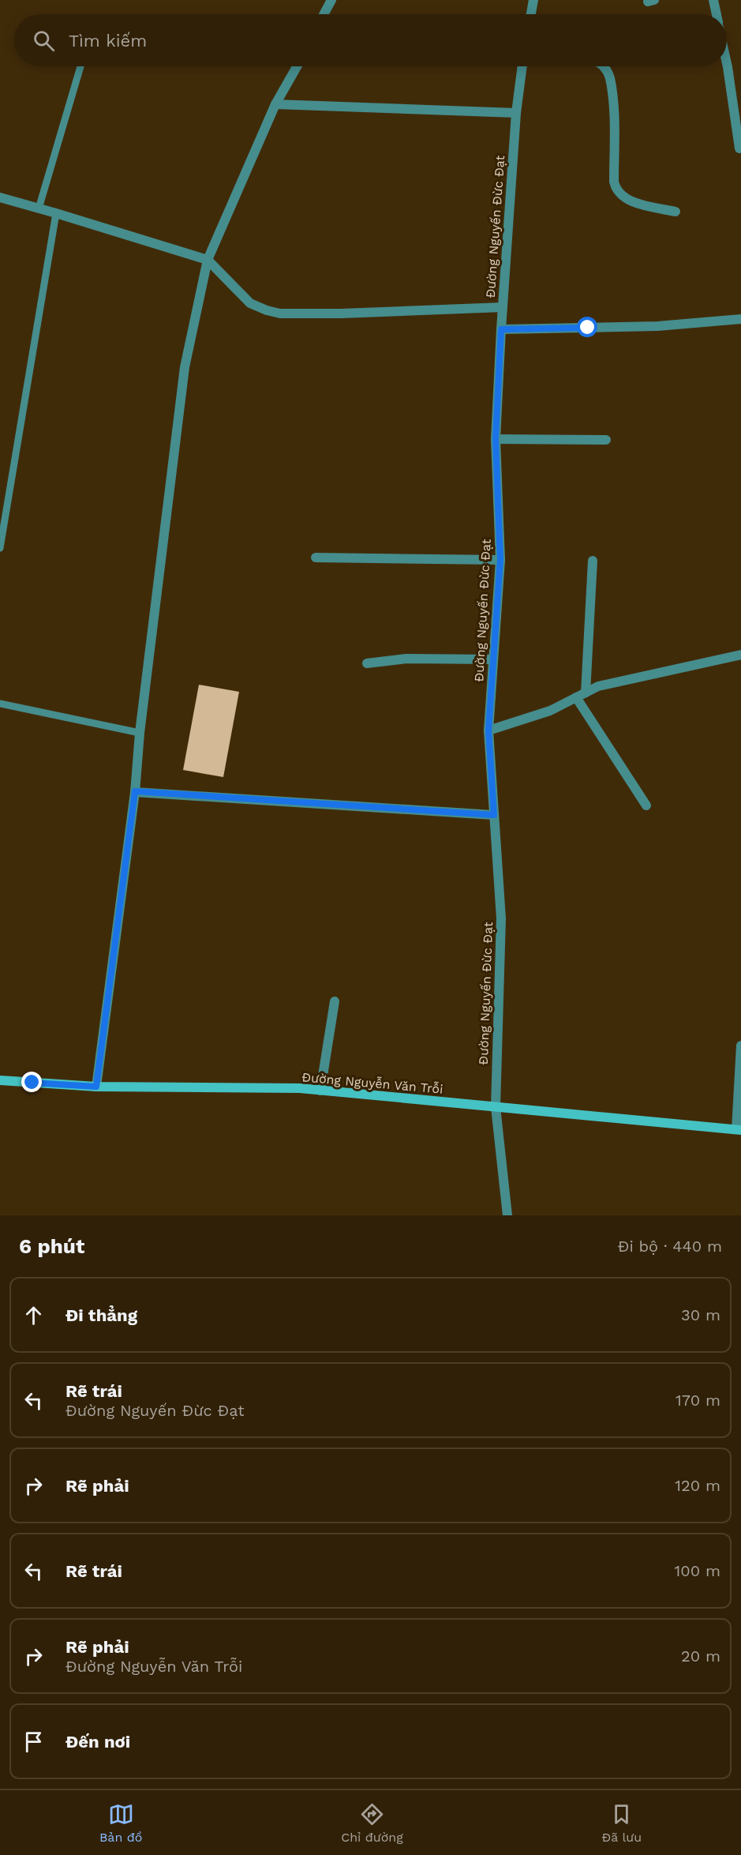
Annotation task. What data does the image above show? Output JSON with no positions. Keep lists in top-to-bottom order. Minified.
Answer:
{"streets":{"street":["Đường Nguyến Đừc Đạt","Đường Nguyễn Văn Trỗi"]},"crossings":[["Đường Nguyến Đừc Đạt","Đường Nguyễn Văn Trỗi"]],"page":{"search":"Tìm kiếm","heading":["6 phút","Đi bộ · 440 m"],"list":[["Đi thẳng","30 m"],["Rẽ trái","Đường Nguyến Đừc Đạt","170 m"],["Rẽ phải","120 m"],["Rẽ trái","100 m"],["Rẽ phải","Đường Nguyễn Văn Trỗi","20 m"],"Đến nơi"],"nav":["Bản đồ","Chỉ đường","Đã lưu"]}}
